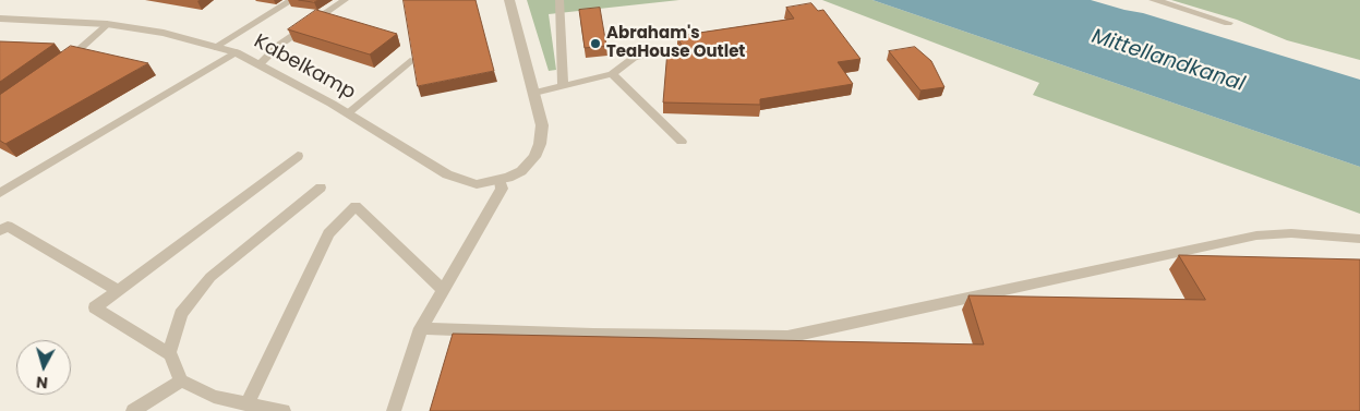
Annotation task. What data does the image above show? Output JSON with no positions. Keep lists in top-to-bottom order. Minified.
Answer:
{"streets":{"street":["Kabelkamp"]},"water":["Mittellandkanal"],"places":["Abraham's TeaHouse Outlet"],"north":"bottom"}
